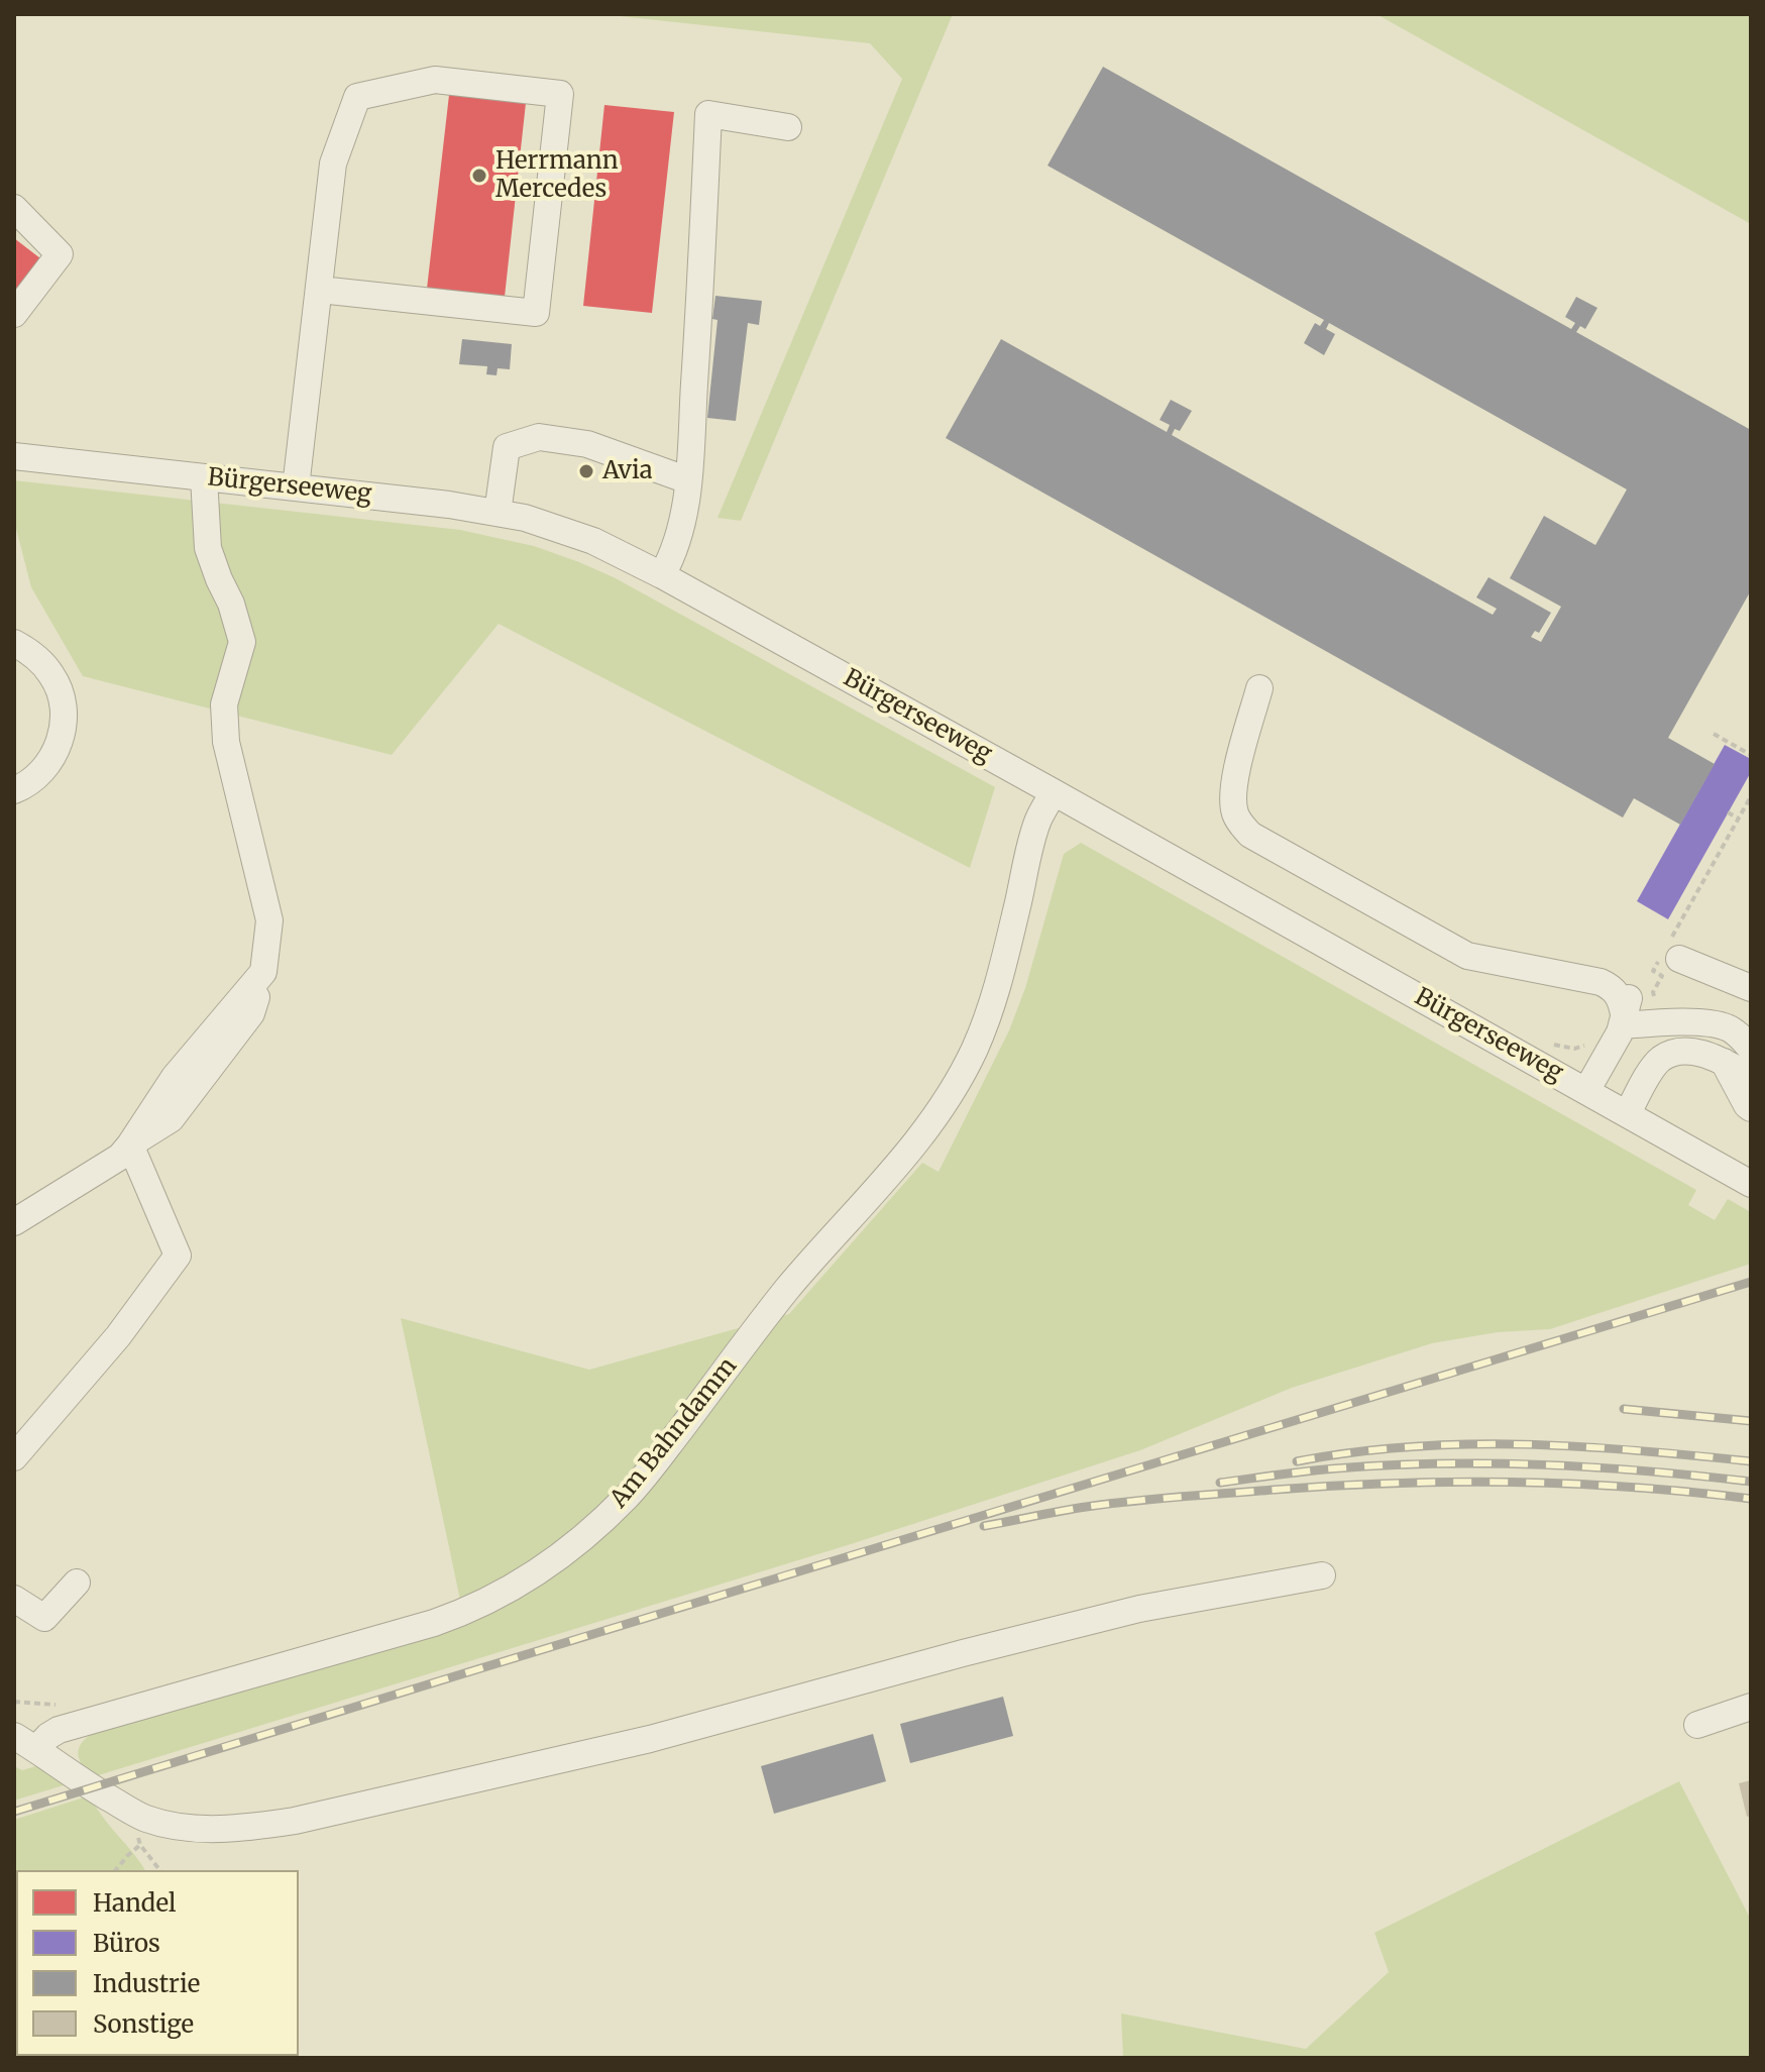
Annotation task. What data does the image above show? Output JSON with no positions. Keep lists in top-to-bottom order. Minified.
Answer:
{"streets":{"street":["Bürgerseeweg","Am Bahndamm"]},"crossings":[["Bürgerseeweg","Am Bahndamm"]],"places":["Herrmann Mercedes","Avia"],"legend":["Handel","Büros","Industrie","Sonstige"]}
